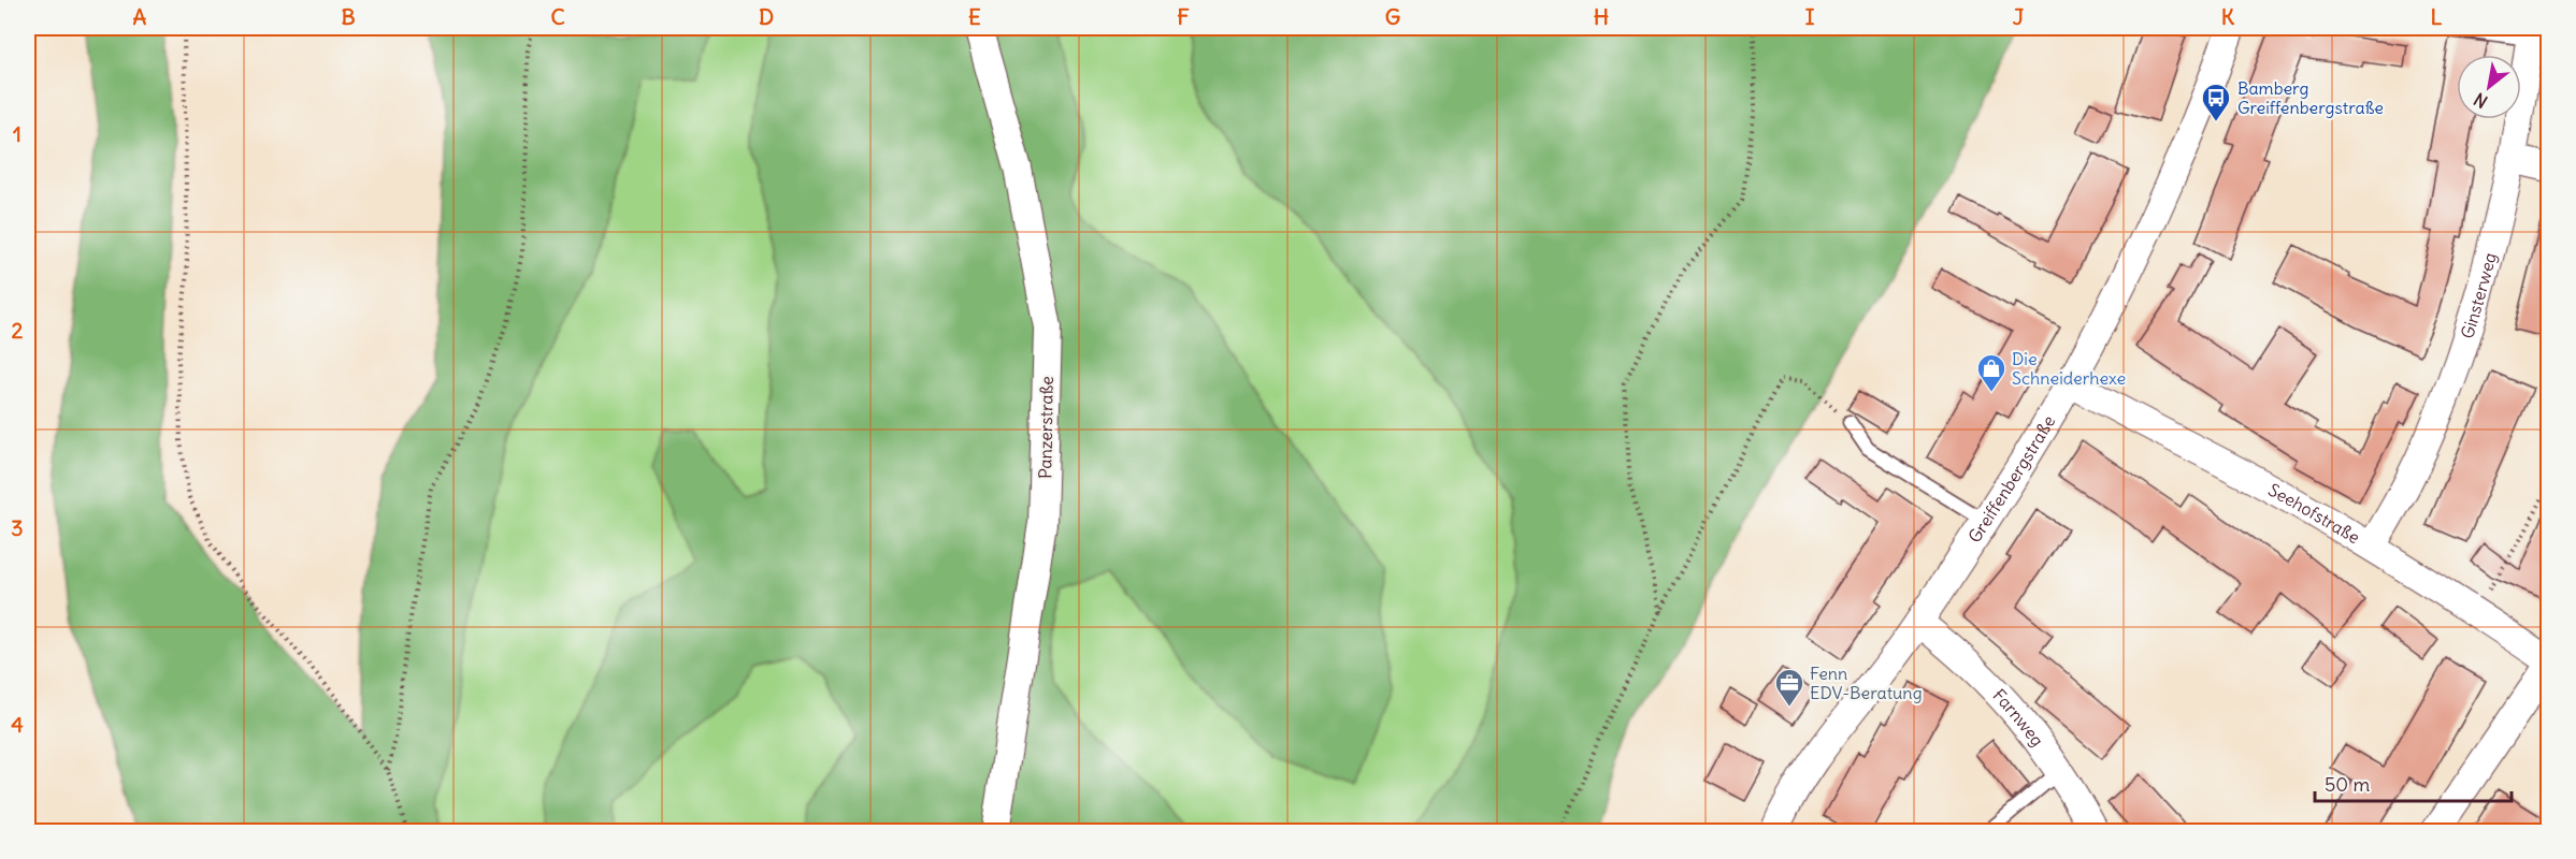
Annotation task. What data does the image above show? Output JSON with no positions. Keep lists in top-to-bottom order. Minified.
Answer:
{"streets":{"street":["Ginsterweg","Panzerstraße","Greiffenbergstraße","Seehofstraße","Farnweg"]},"crossings":[["Ginsterweg","Seehofstraße"],["Greiffenbergstraße","Seehofstraße"],["Greiffenbergstraße","Farnweg"]],"places":{"bus stop":["Bamberg Greiffenbergstraße"],"shop":["Die Schneiderhexe"],"office":["Fenn EDV-Beratung"]},"scale_bar":"50 m","north":"bottom left","grid":{"columns":["A","B","C","D","E","F","G","H","I","J","K","L"],"rows":["1","2","3","4"]}}
